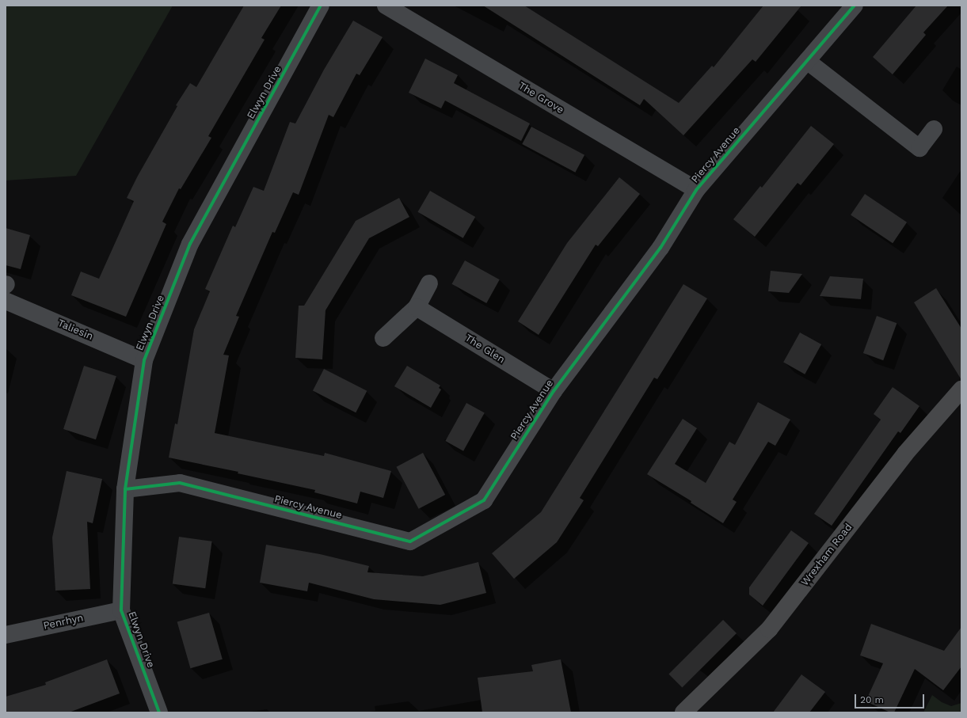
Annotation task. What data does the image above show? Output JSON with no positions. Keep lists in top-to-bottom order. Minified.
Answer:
{"streets":{"main road":["Wrexham Road"],"street":["Elwyn Drive","The Grove","Piercy Avenue","Taliesin","The Glen","Penrhyn"]},"crossings":[["Elwyn Drive","Piercy Avenue"],["Elwyn Drive","Taliesin"],["Elwyn Drive","Penrhyn"],["The Grove","Piercy Avenue"],["Piercy Avenue","The Glen"]],"scale_bar":"20 m"}
